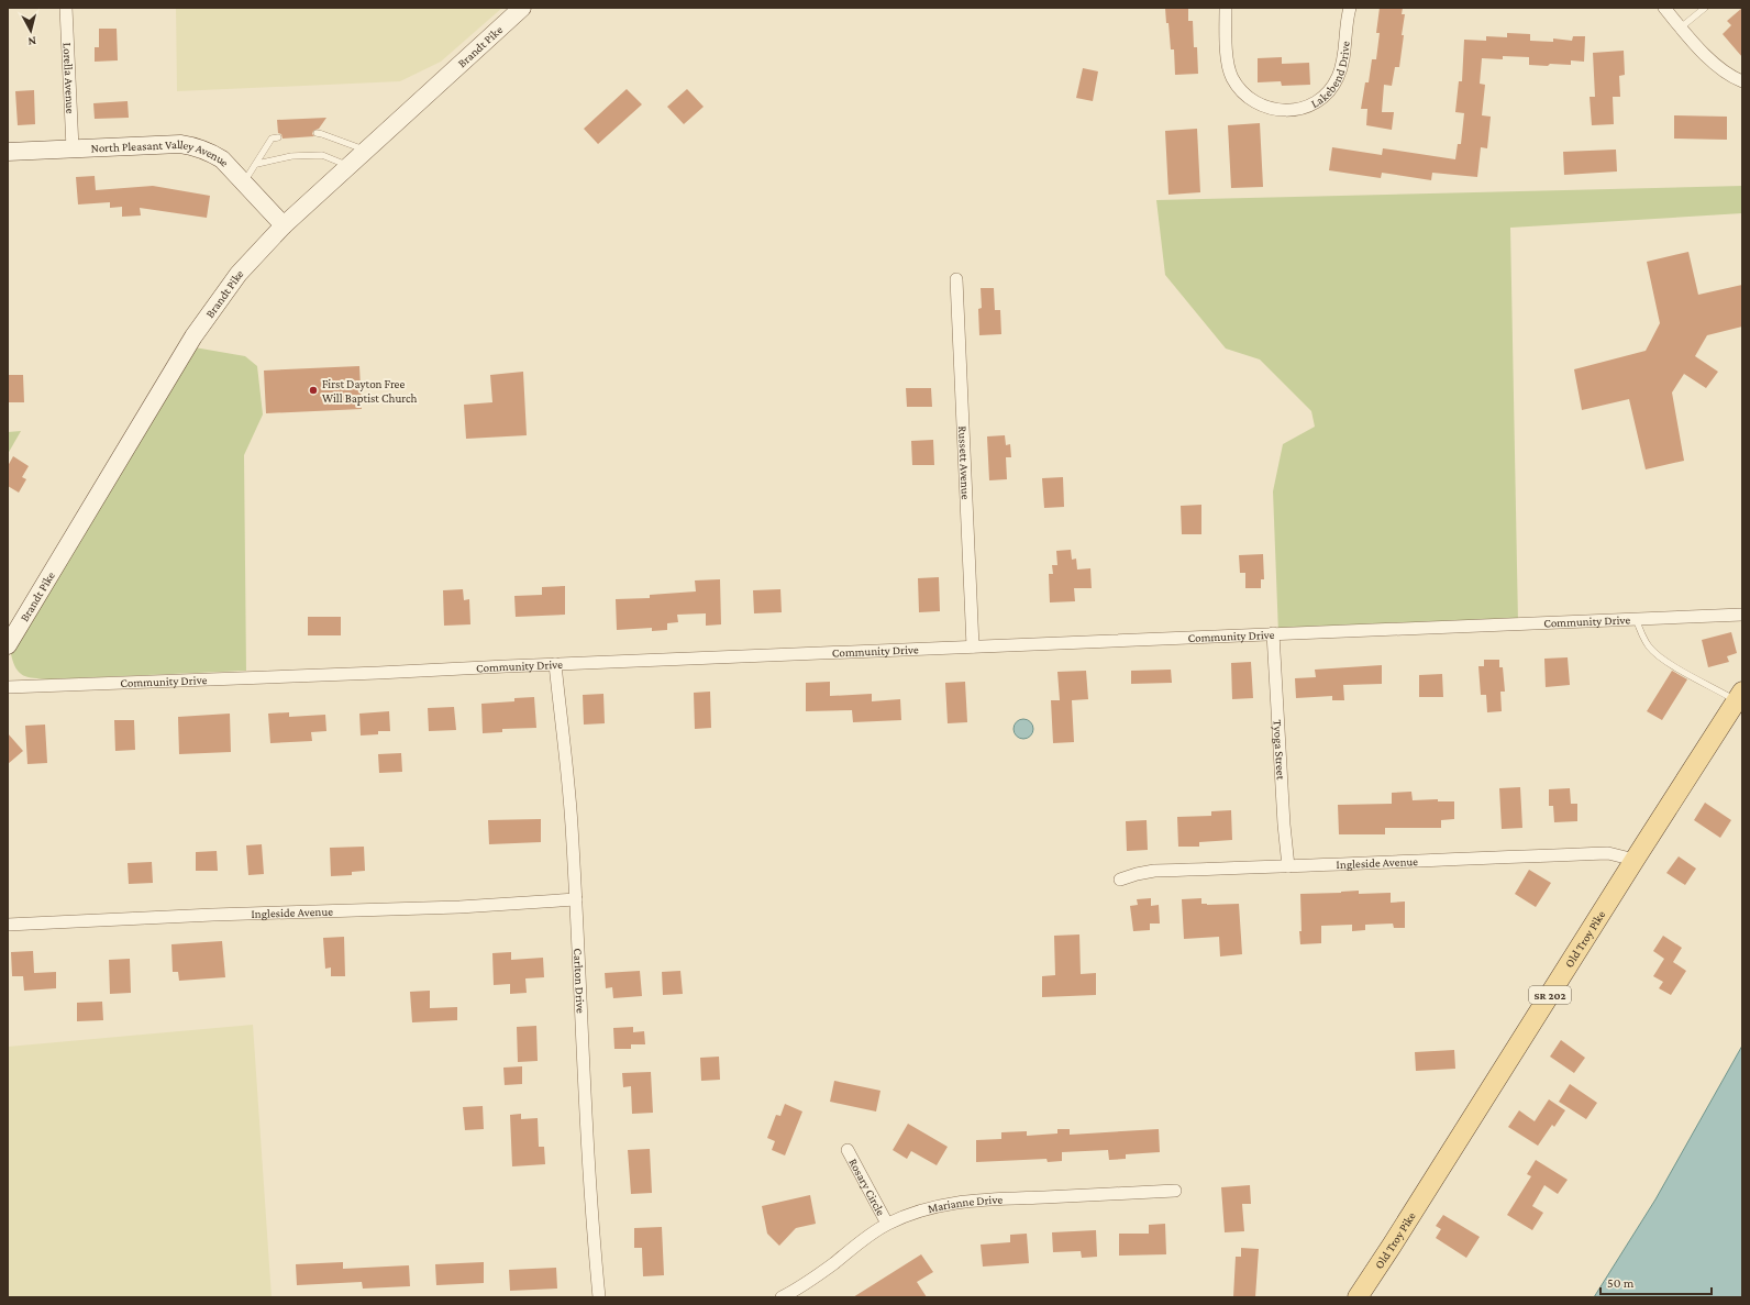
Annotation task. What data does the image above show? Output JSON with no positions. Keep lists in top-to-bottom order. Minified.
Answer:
{"streets":{"main road":["Brandt Pike","North Pleasant Valley Avenue","Old Troy Pike","SR 202"],"street":["Lakebend Drive","Lorella Avenue","Russett Avenue","Community Drive","Tyoga Street","Ingleside Avenue","Carlton Drive","Rosary Circle","Marianne Drive"]},"crossings":[["Brandt Pike","North Pleasant Valley Avenue"],["Lorella Avenue","North Pleasant Valley Avenue"],["Russett Avenue","Community Drive"],["Community Drive","Tyoga Street"],["Community Drive","Carlton Drive"],["Tyoga Street","Ingleside Avenue"],["Ingleside Avenue","Old Troy Pike"],["Ingleside Avenue","Carlton Drive"],["Rosary Circle","Marianne Drive"]],"places":["First Dayton Free Will Baptist Church"],"scale_bar":"50 m","north":"bottom"}
